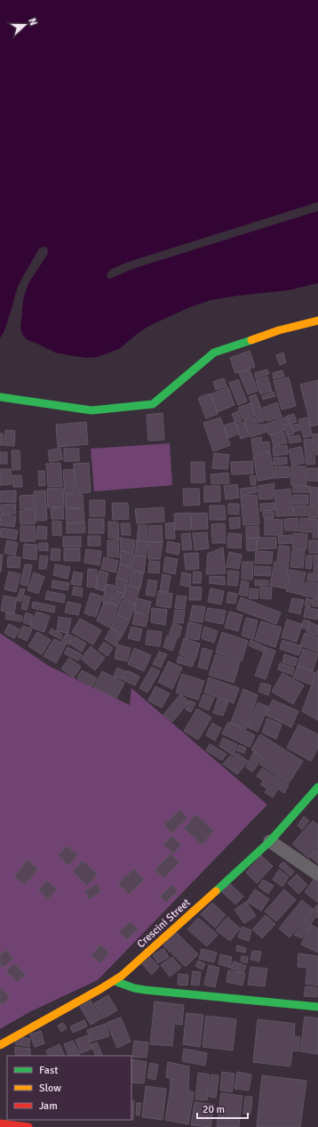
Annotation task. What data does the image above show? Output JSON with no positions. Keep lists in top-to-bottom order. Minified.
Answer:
{"streets":{"street":["Crescini Street"]},"legend":["Fast","Slow","Jam"],"scale_bar":"20 m","north":"right"}
